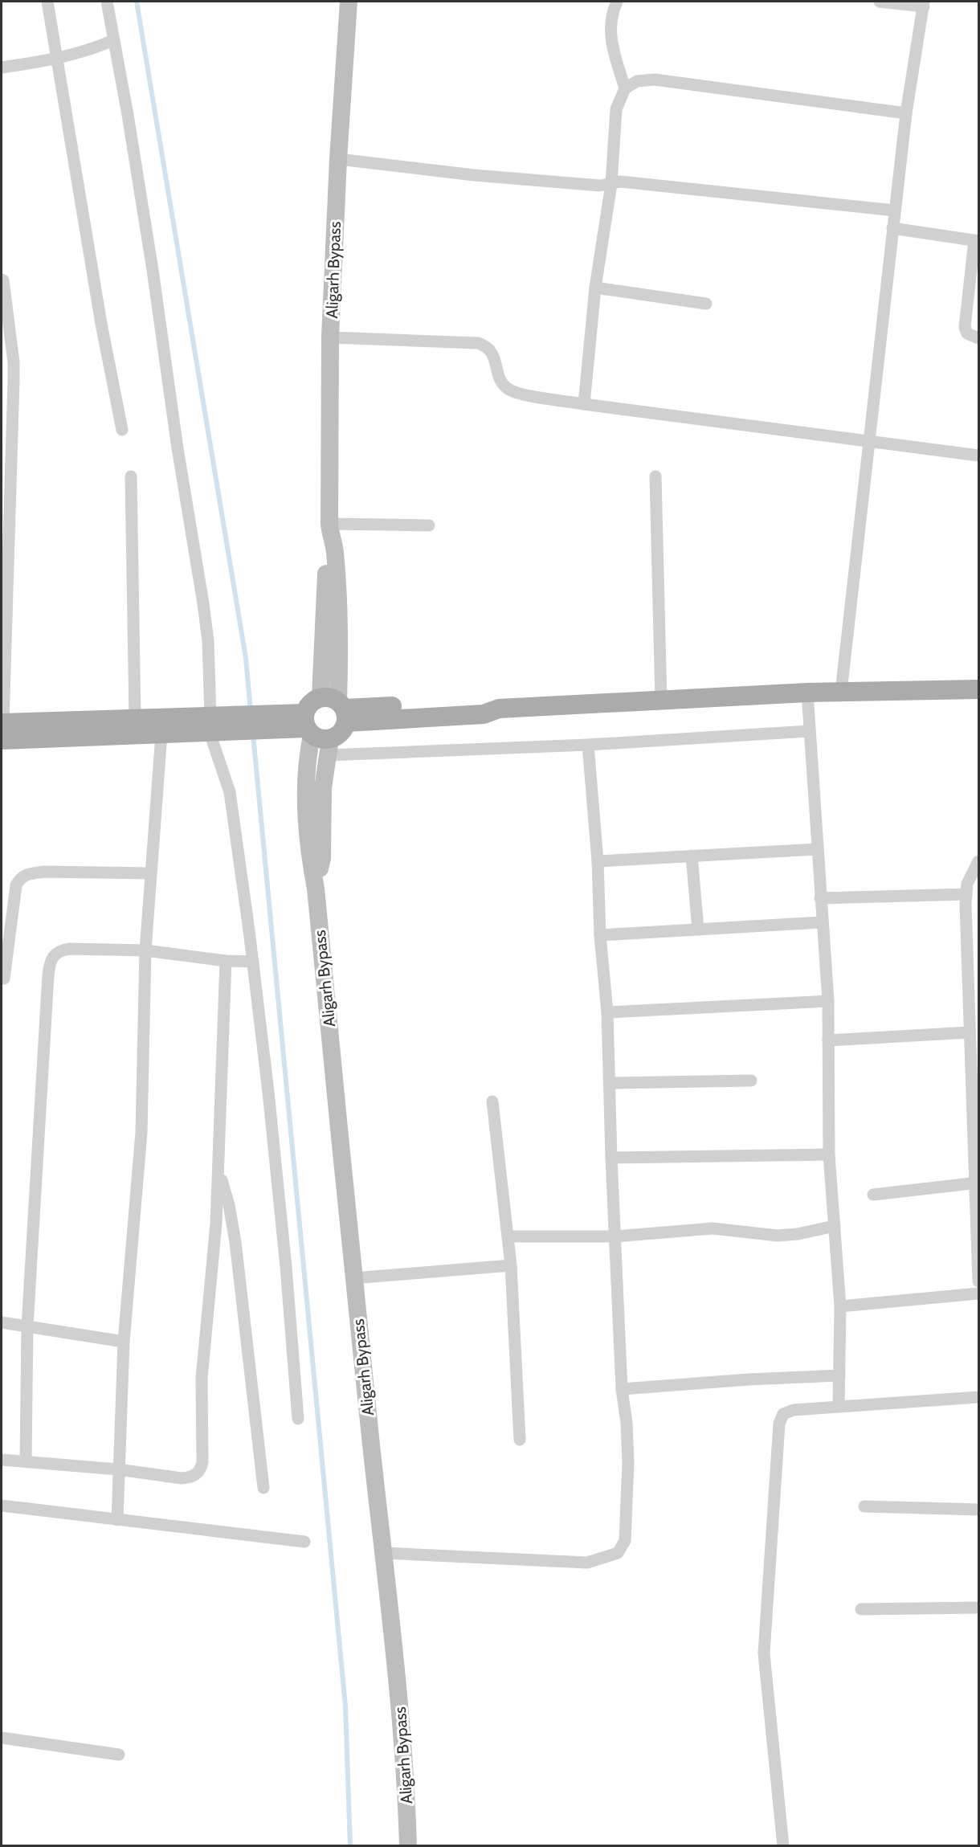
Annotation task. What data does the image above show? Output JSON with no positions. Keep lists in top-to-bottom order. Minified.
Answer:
{"streets":{"main road":["Aligarh Bypass"]}}
